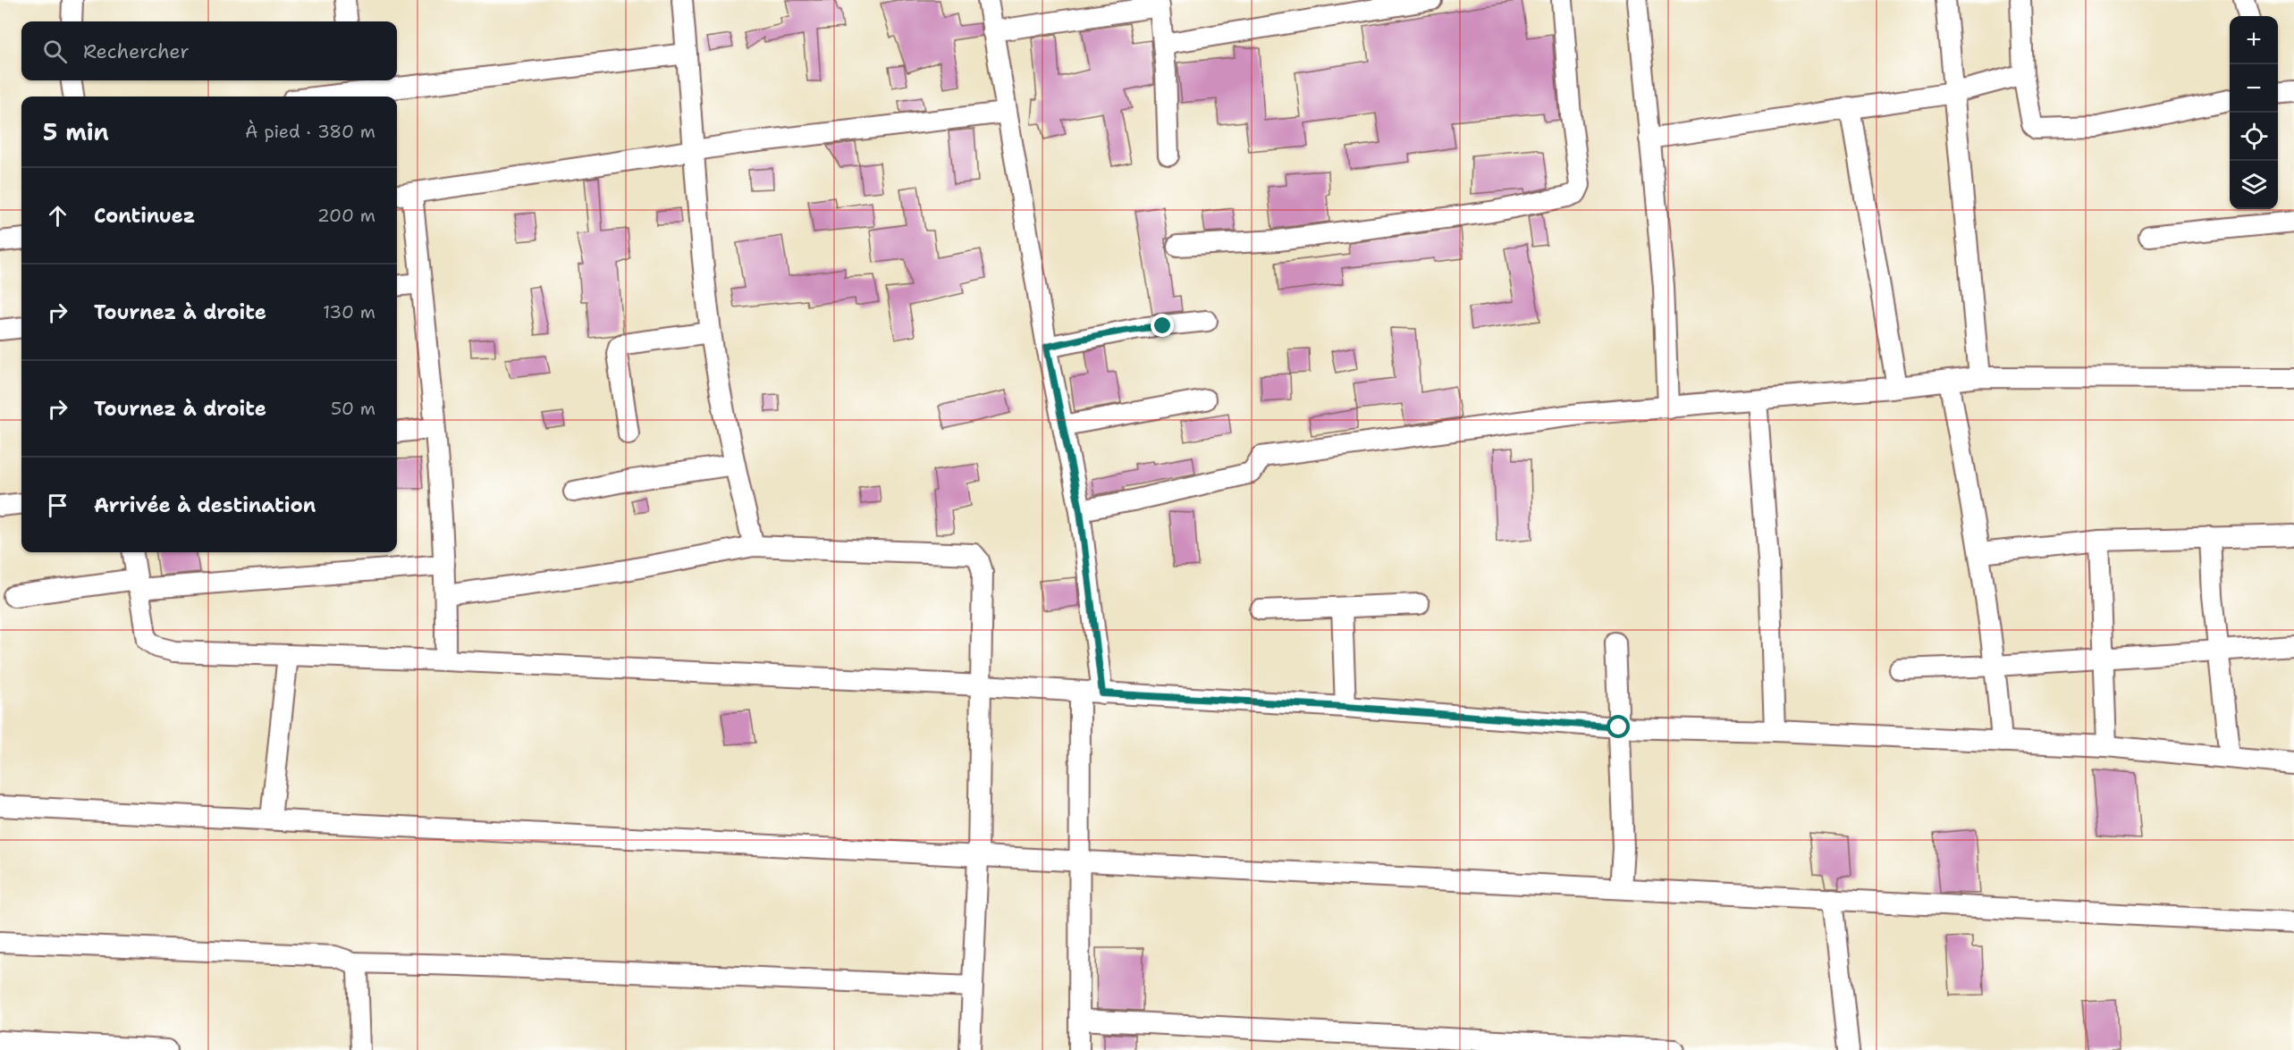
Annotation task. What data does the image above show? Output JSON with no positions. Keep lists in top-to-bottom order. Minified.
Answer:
{"page":{"map_buttons":["+","−"],"search":"Rechercher","heading":["5 min","À pied · 380 m"],"list":[["Continuez","200 m"],["Tournez à droite","130 m"],["Tournez à droite","50 m"],"Arrivée à destination"]}}
